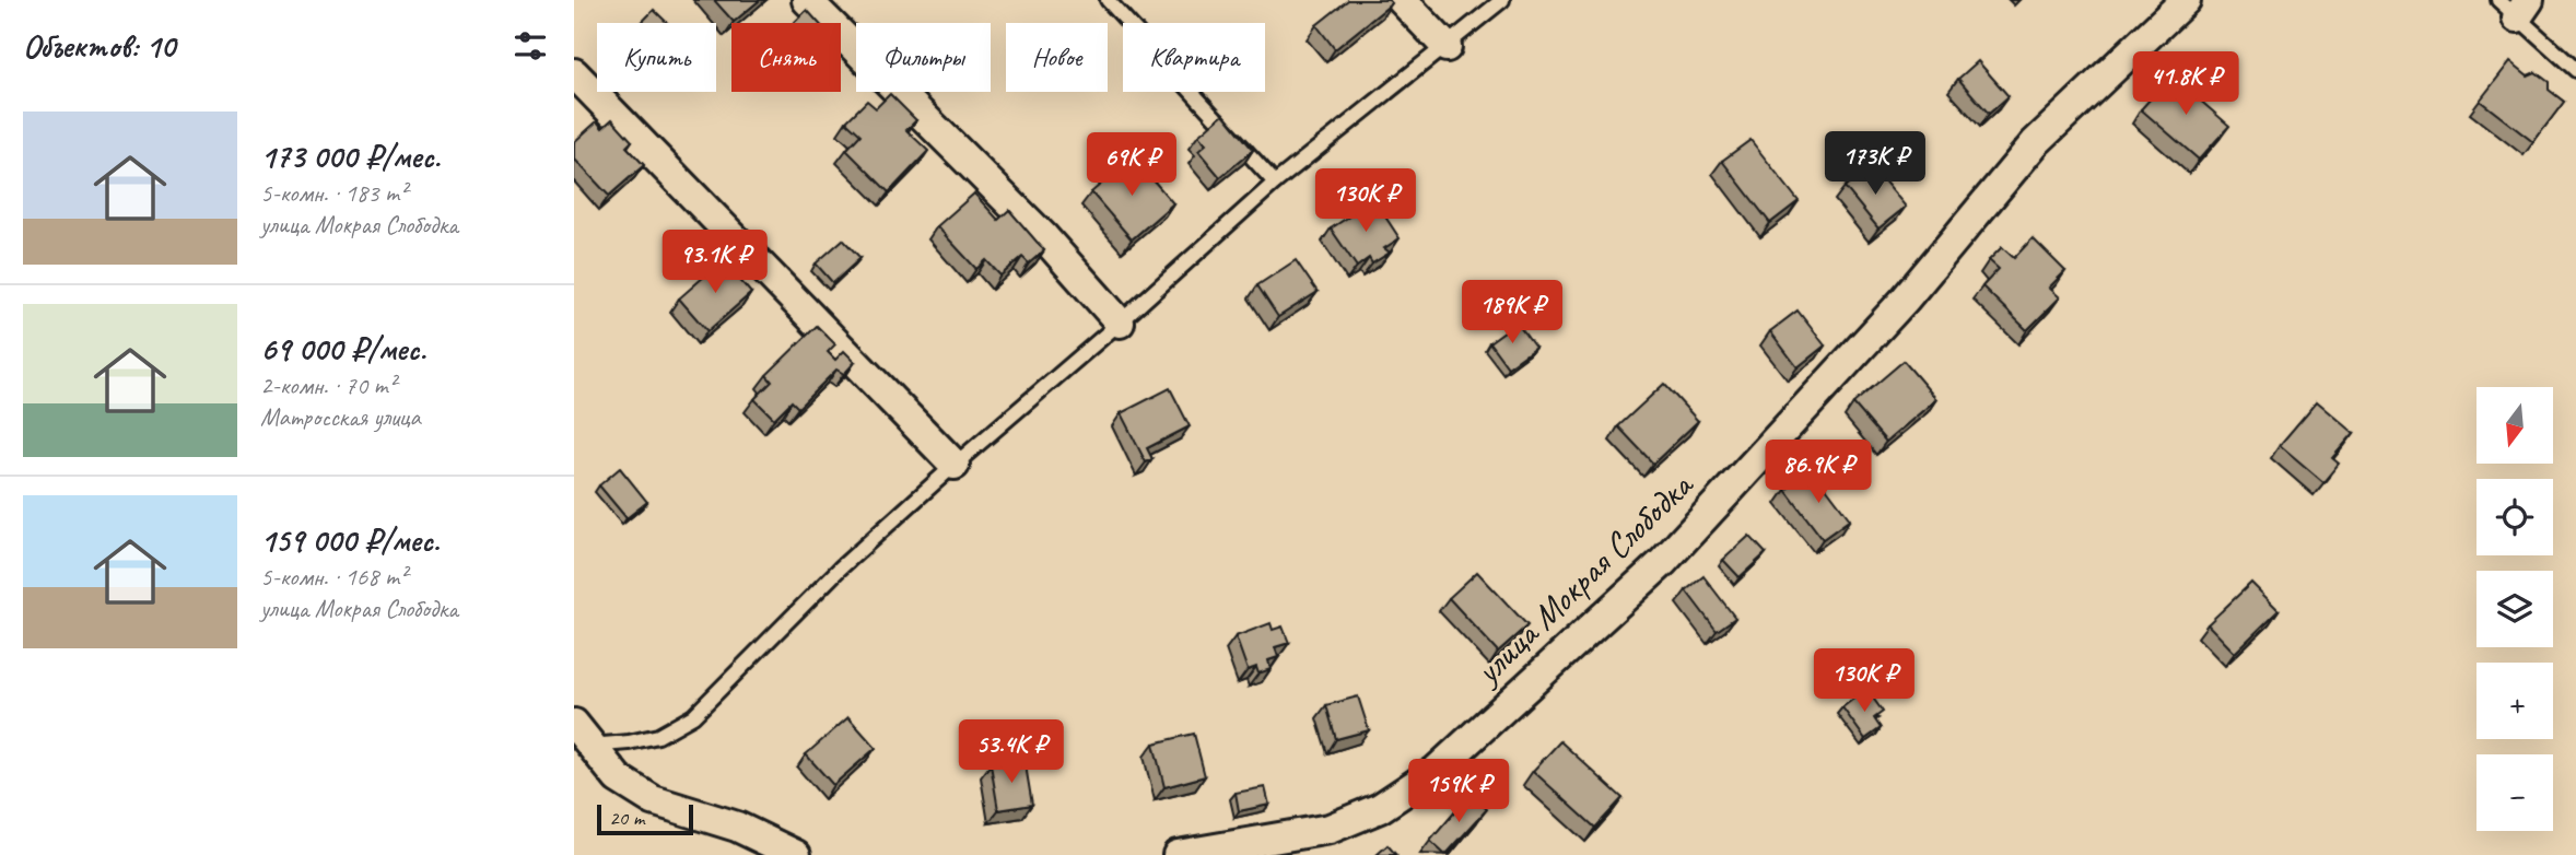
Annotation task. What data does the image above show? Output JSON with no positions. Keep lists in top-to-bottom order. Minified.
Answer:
{"streets":{"street":["улица Мокрая Слободка"]},"scale_bar":"20 m","north":"bottom","page":{"heading":"Объектов: 10","chip":["Купить","Снять","Фильтры","Новое","Квартира"],"price":["41.8K ₽","173K ₽","69K ₽","130K ₽","93.1K ₽","189K ₽","86.9K ₽","130K ₽","53.4K ₽","159K ₽"],"list":[{"name":"173 000 ₽/мес.","note":"5-комн. · 183 m² · улица Мокрая Слободка"},{"name":"69 000 ₽/мес.","note":"2-комн. · 70 m² · Матросская улица"},{"name":"159 000 ₽/мес.","note":"5-комн. · 168 m² · улица Мокрая Слободка"}],"map_buttons":["+","−"],"scale":"20 m"}}
